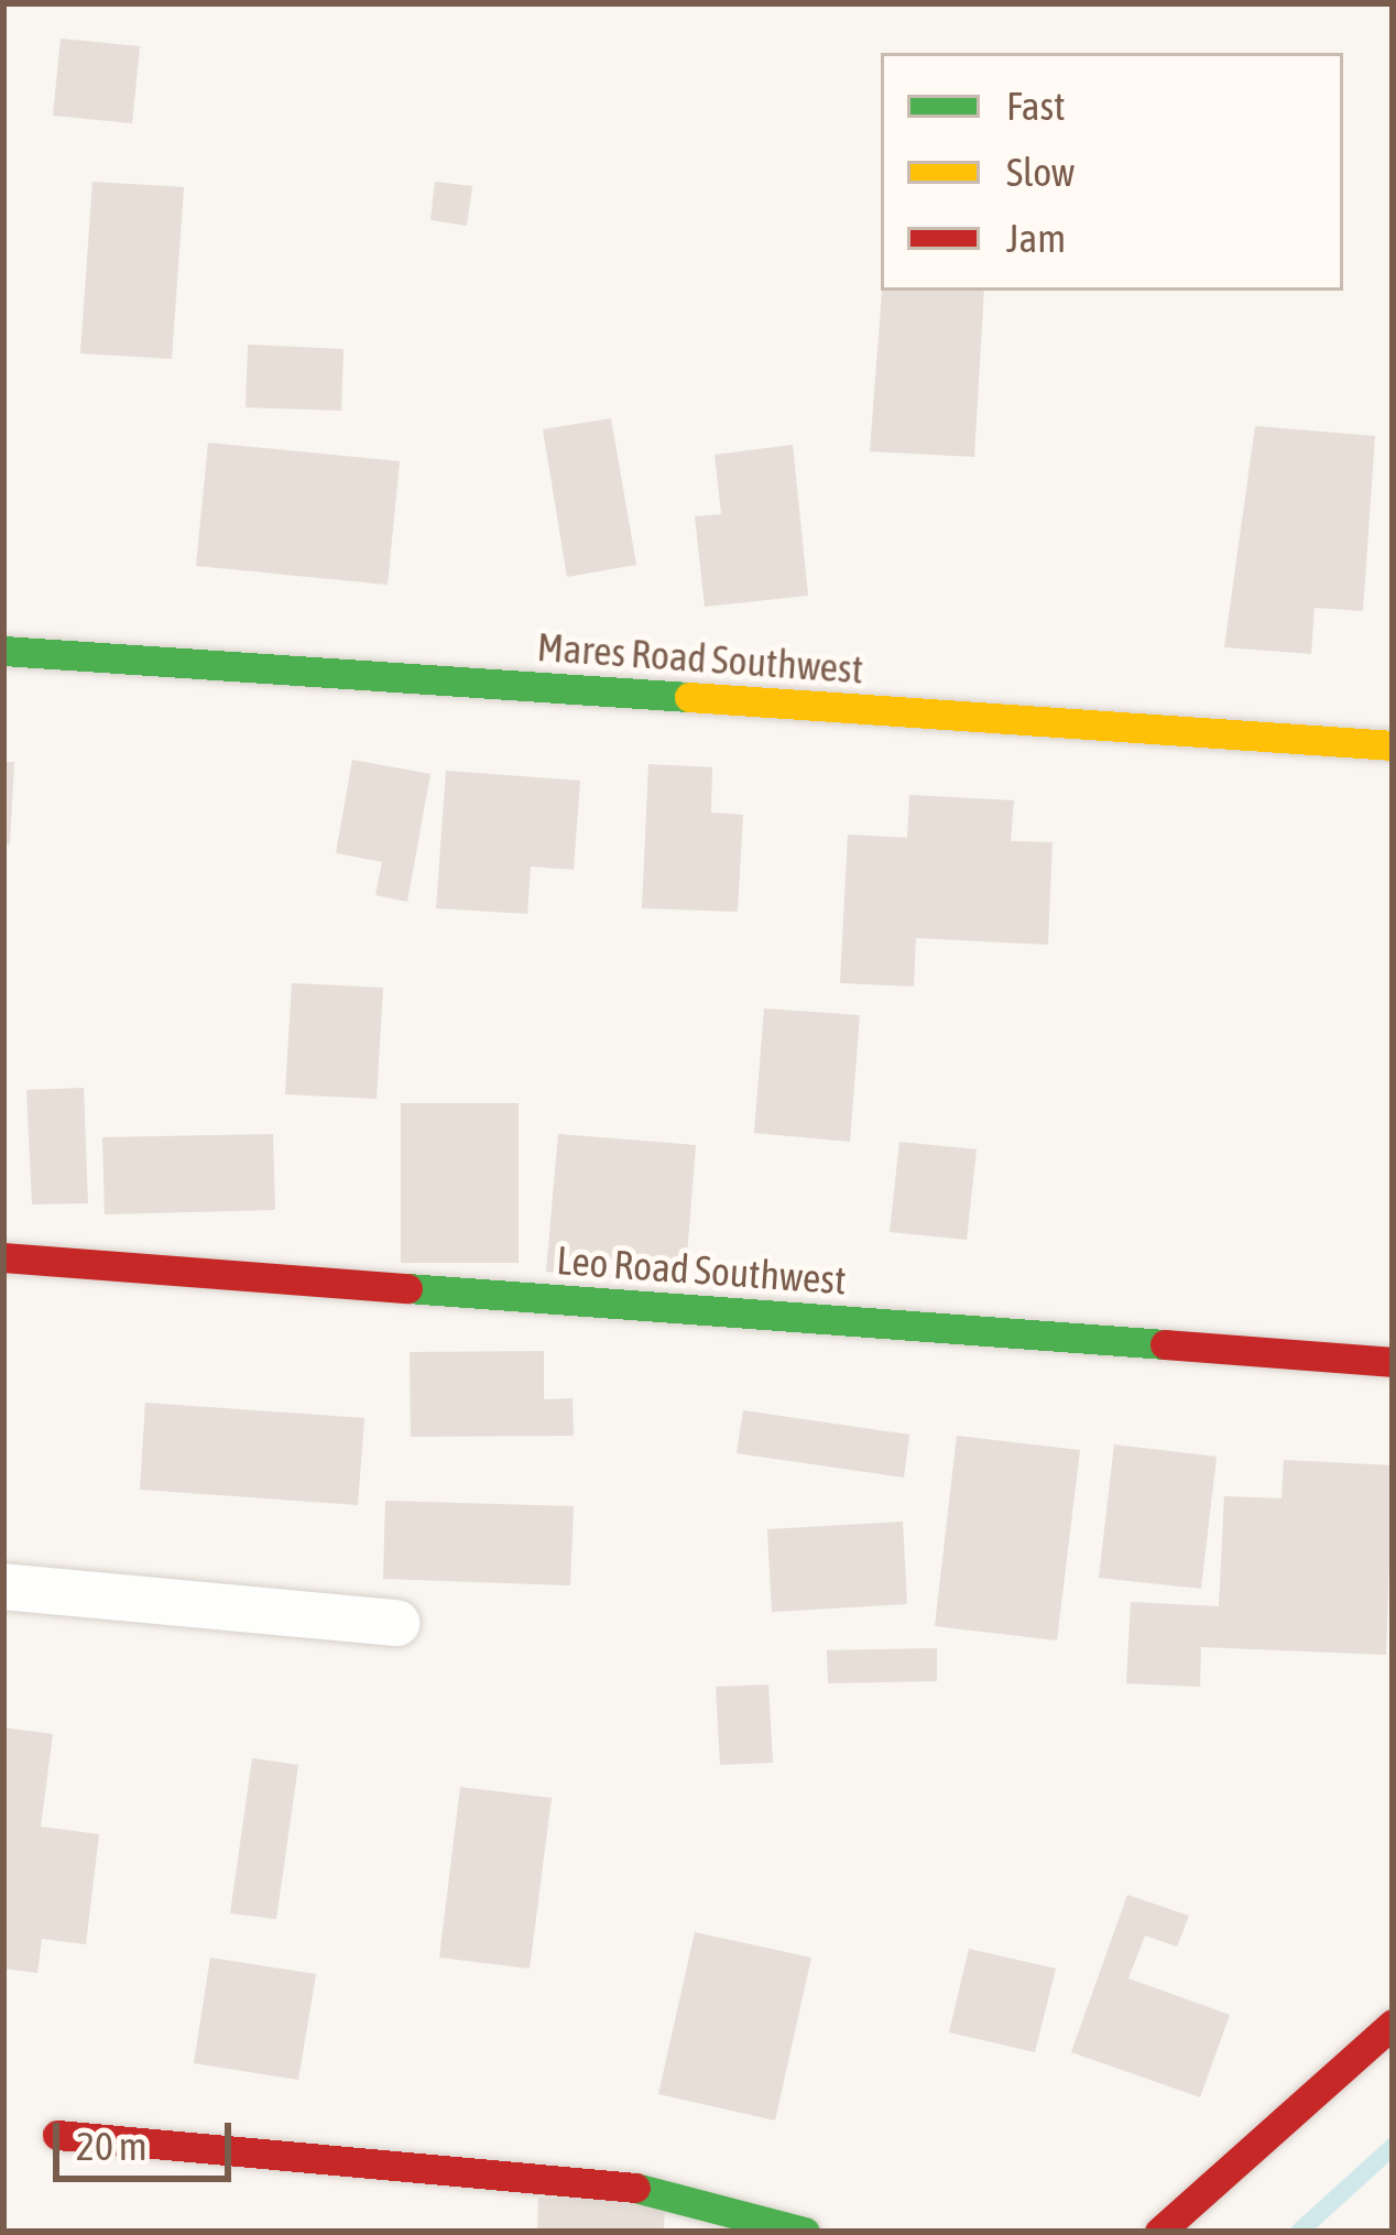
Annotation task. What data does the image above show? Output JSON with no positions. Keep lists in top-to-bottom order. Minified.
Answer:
{"streets":{"street":["Mares Road Southwest","Leo Road Southwest"]},"legend":["Fast","Slow","Jam"],"scale_bar":"20 m"}
